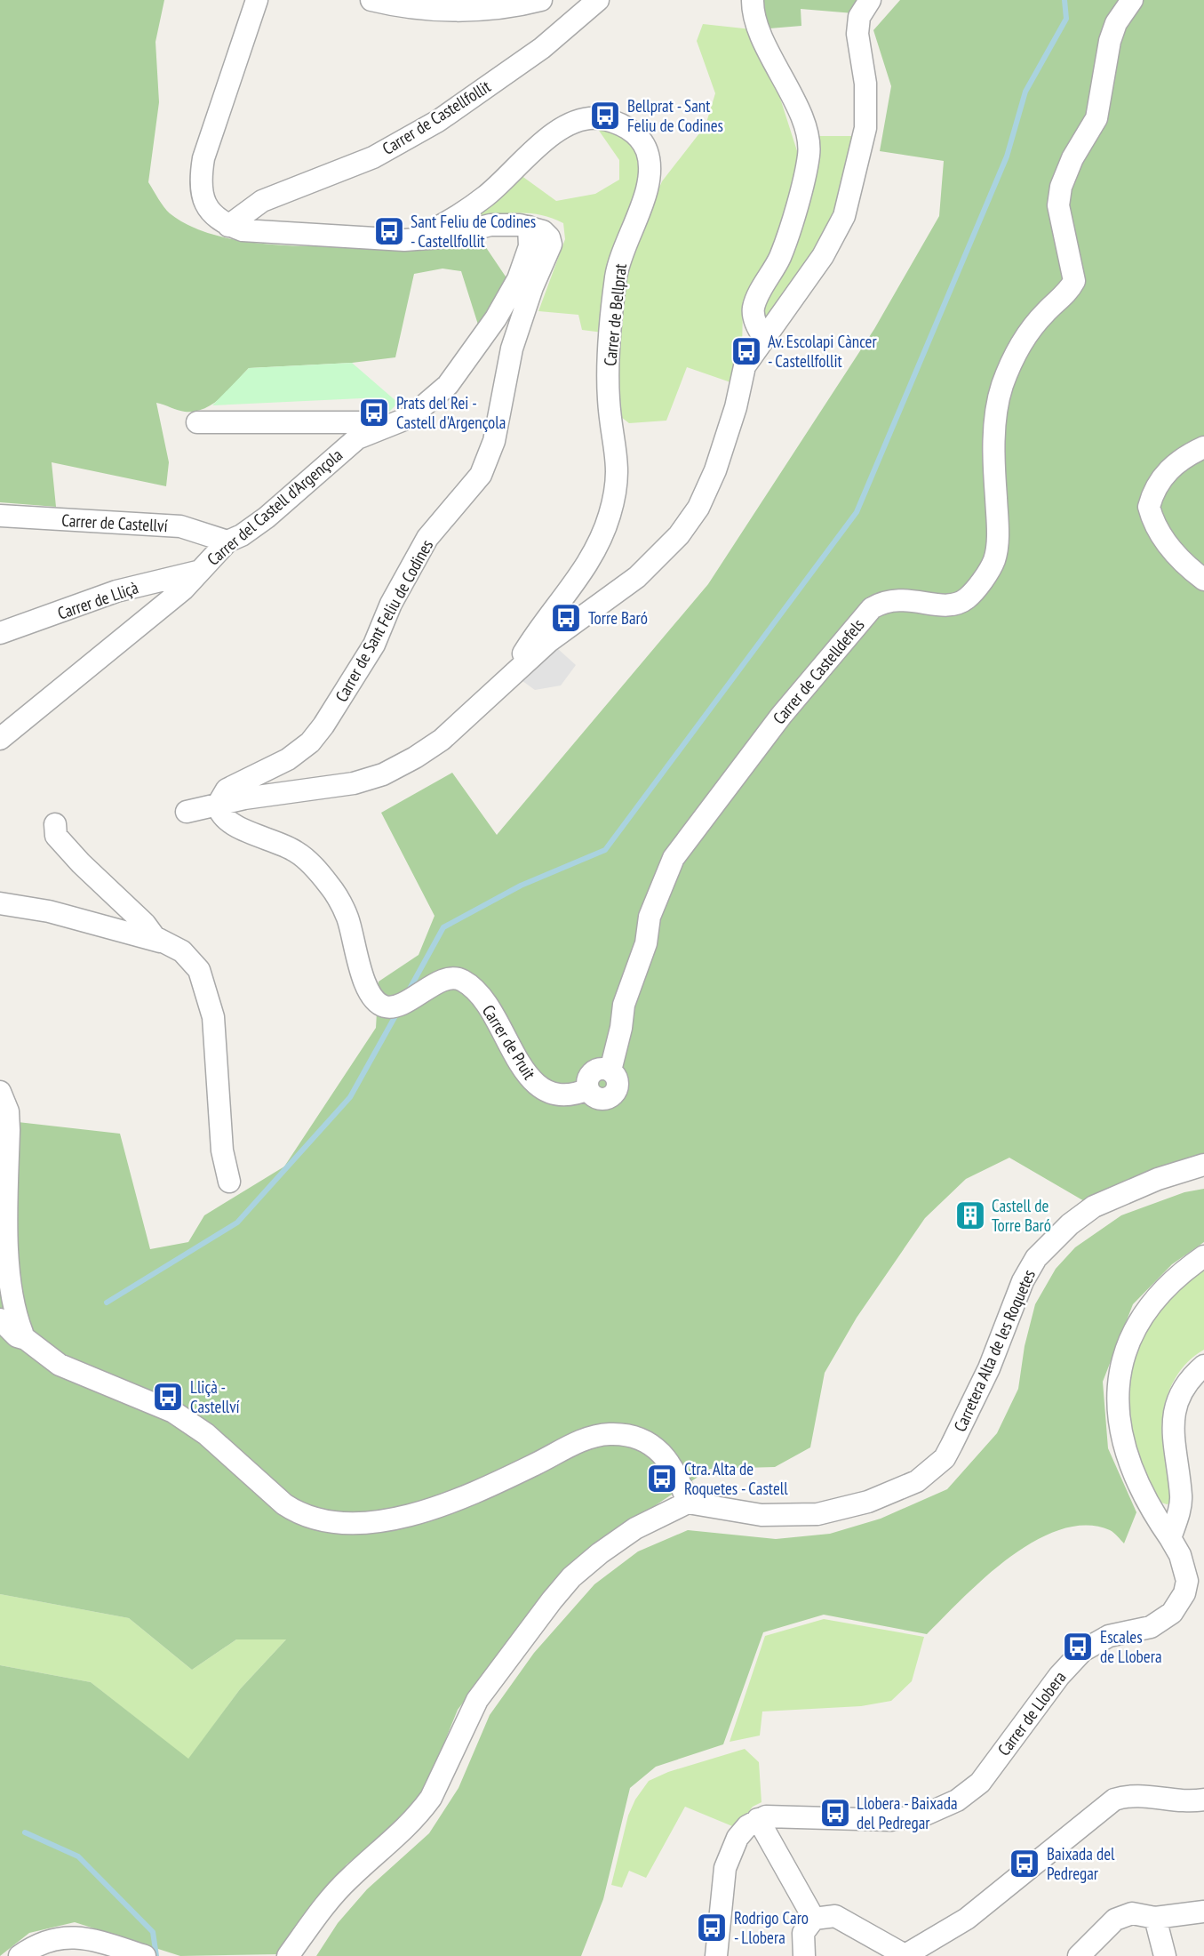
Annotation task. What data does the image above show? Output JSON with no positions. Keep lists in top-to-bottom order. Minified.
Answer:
{"streets":{"street":["Carrer de Castellfollit","Carrer de Bellprat","Carrer del Castell d'Argençola","Carrer de Castellví","Carrer de Lliçà","Carrer de Sant Feliu de Codines","Carrer de Castelldefels","Carrer de Pruit","Carretera Alta de les Roquetes","Carrer de Llobera"]},"crossings":[["Carrer del Castell d'Argençola","Carrer de Castellví"],["Carrer del Castell d'Argençola","Carrer de Lliçà"],["Carrer del Castell d'Argençola","Carrer de Sant Feliu de Codines"],["Carrer de Sant Feliu de Codines","Carrer de Pruit"],["Carrer de Castelldefels","Carrer de Pruit"]],"places":{"bus stop":["Bellprat - Sant Feliu de Codines","Sant Feliu de Codines - Castellfollit","Av. Escolapi Càncer - Castellfollit","Prats del Rei - Castell d'Argençola","Torre Baró","Lliçà - Castellví","Ctra. Alta de Roquetes - Castell","Escales de Llobera","Llobera - Baixada del Pedregar","Baixada del Pedregar","Rodrigo Caro - Llobera"],"building":["Castell de Torre Baró"]}}
